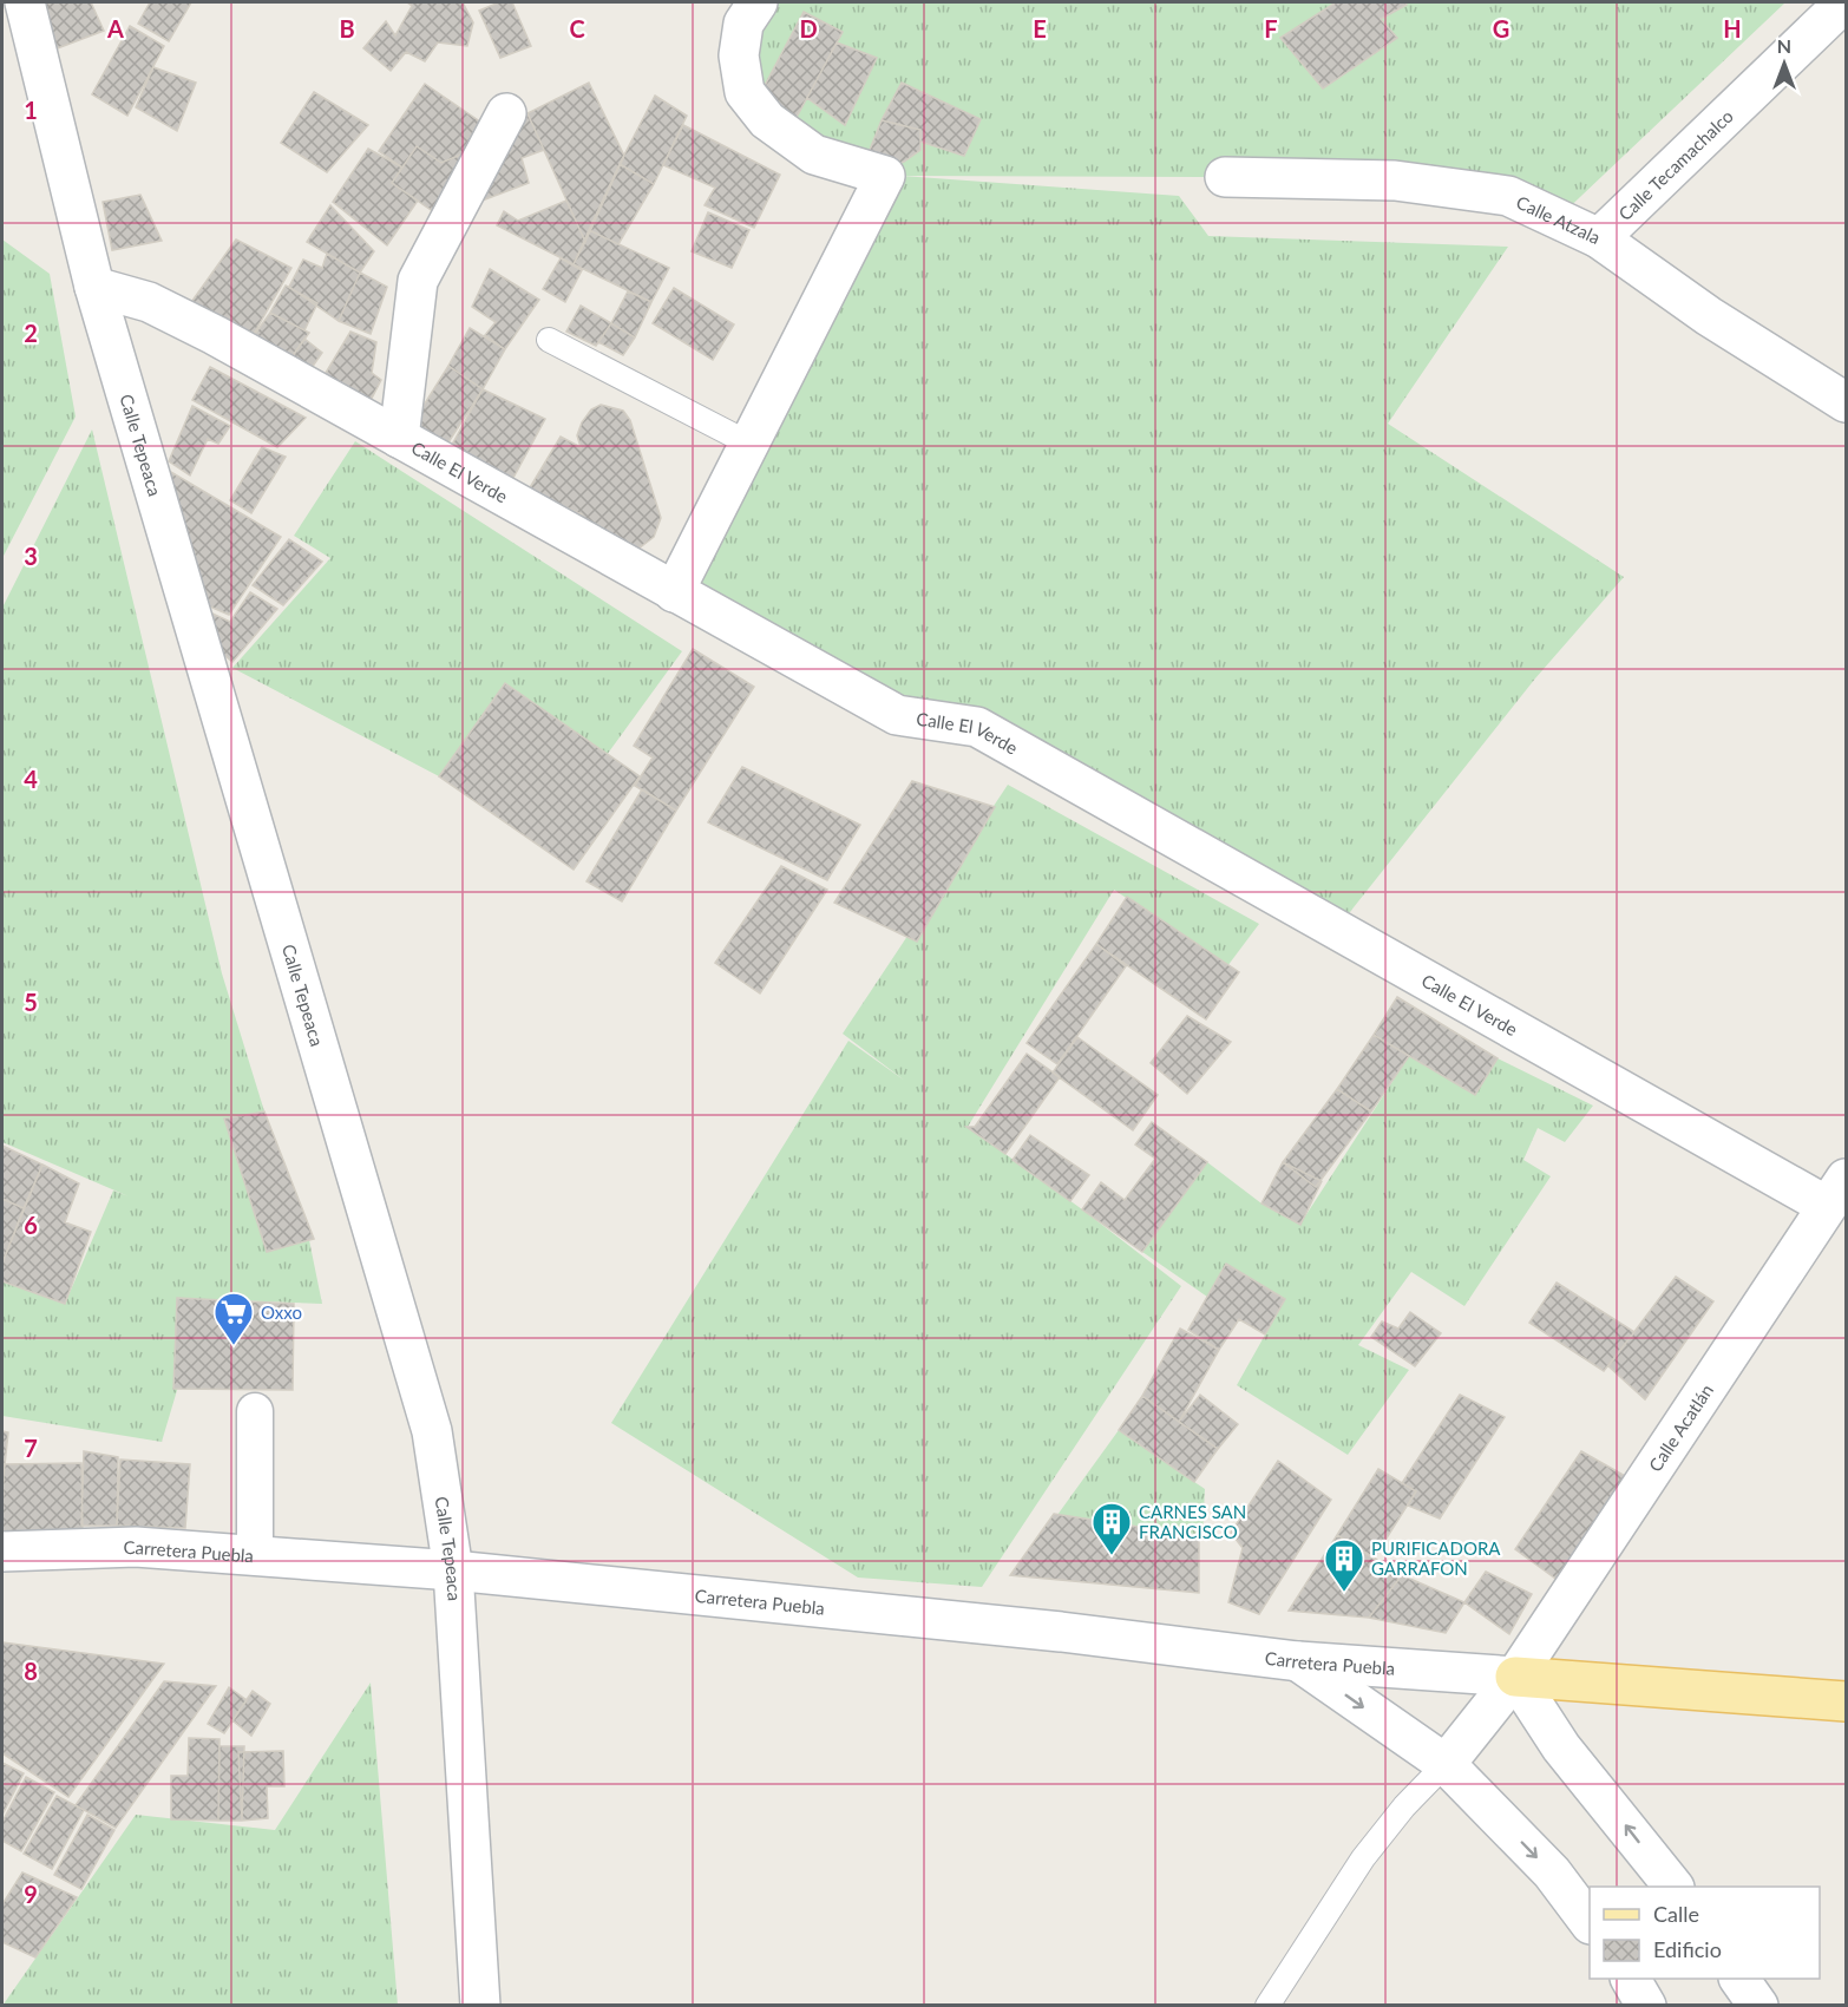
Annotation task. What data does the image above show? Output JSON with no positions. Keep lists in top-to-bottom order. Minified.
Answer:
{"streets":{"street":["Calle Tecamachalco","Calle Atzala","Calle Tepeaca","Calle El Verde","Calle Acatlán","Carretera Puebla"]},"crossings":[["Calle Tecamachalco","Calle Atzala"],["Calle Tepeaca","Calle El Verde"],["Calle Tepeaca","Carretera Puebla"],["Calle El Verde","Calle Acatlán"],["Calle Acatlán","Carretera Puebla"]],"places":{"supermarket":["Oxxo"],"building":["CARNES SAN FRANCISCO","PURIFICADORA GARRAFON"]},"legend":["Calle","Edificio"],"north":"top","grid":{"columns":["A","B","C","D","E","F","G","H"],"rows":["1","2","3","4","5","6","7","8","9"]}}
